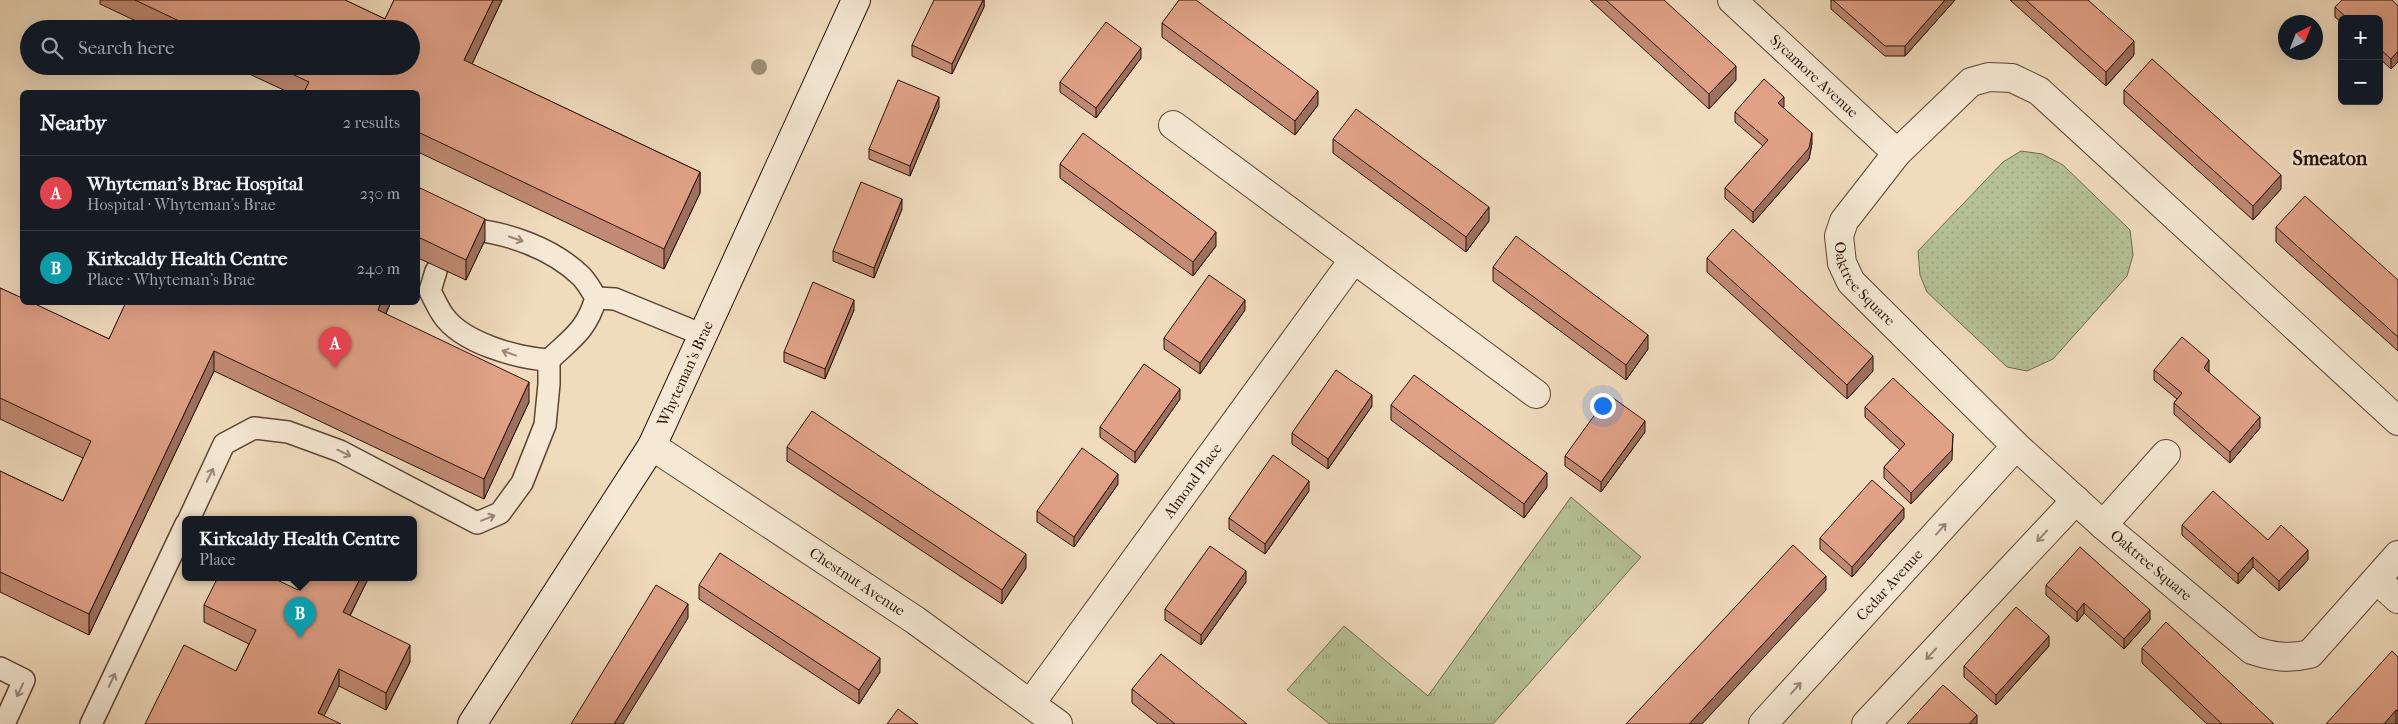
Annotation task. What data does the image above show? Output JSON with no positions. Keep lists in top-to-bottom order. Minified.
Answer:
{"streets":{"street":["Sycamore Avenue","Oaktree Square","Whyteman's Brae","Almond Place","Chestnut Avenue","Cedar Avenue"]},"crossings":[["Sycamore Avenue","Oaktree Square"],["Oaktree Square","Cedar Avenue"],["Whyteman's Brae","Chestnut Avenue"],["Almond Place","Chestnut Avenue"]],"districts":["Smeaton"],"north":"top right","page":{"map_buttons":["+","−"],"search":"Search here","heading":["Nearby","2 results"],"list":[{"mark":"A","name":"Whyteman's Brae Hospital","note":"Hospital · Whyteman's Brae","value":"230 m"},{"mark":"B","name":"Kirkcaldy Health Centre","note":"Place · Whyteman's Brae","value":"240 m"}],"pins":["A","B"],"popup":["Kirkcaldy Health Centre","Place"]}}
